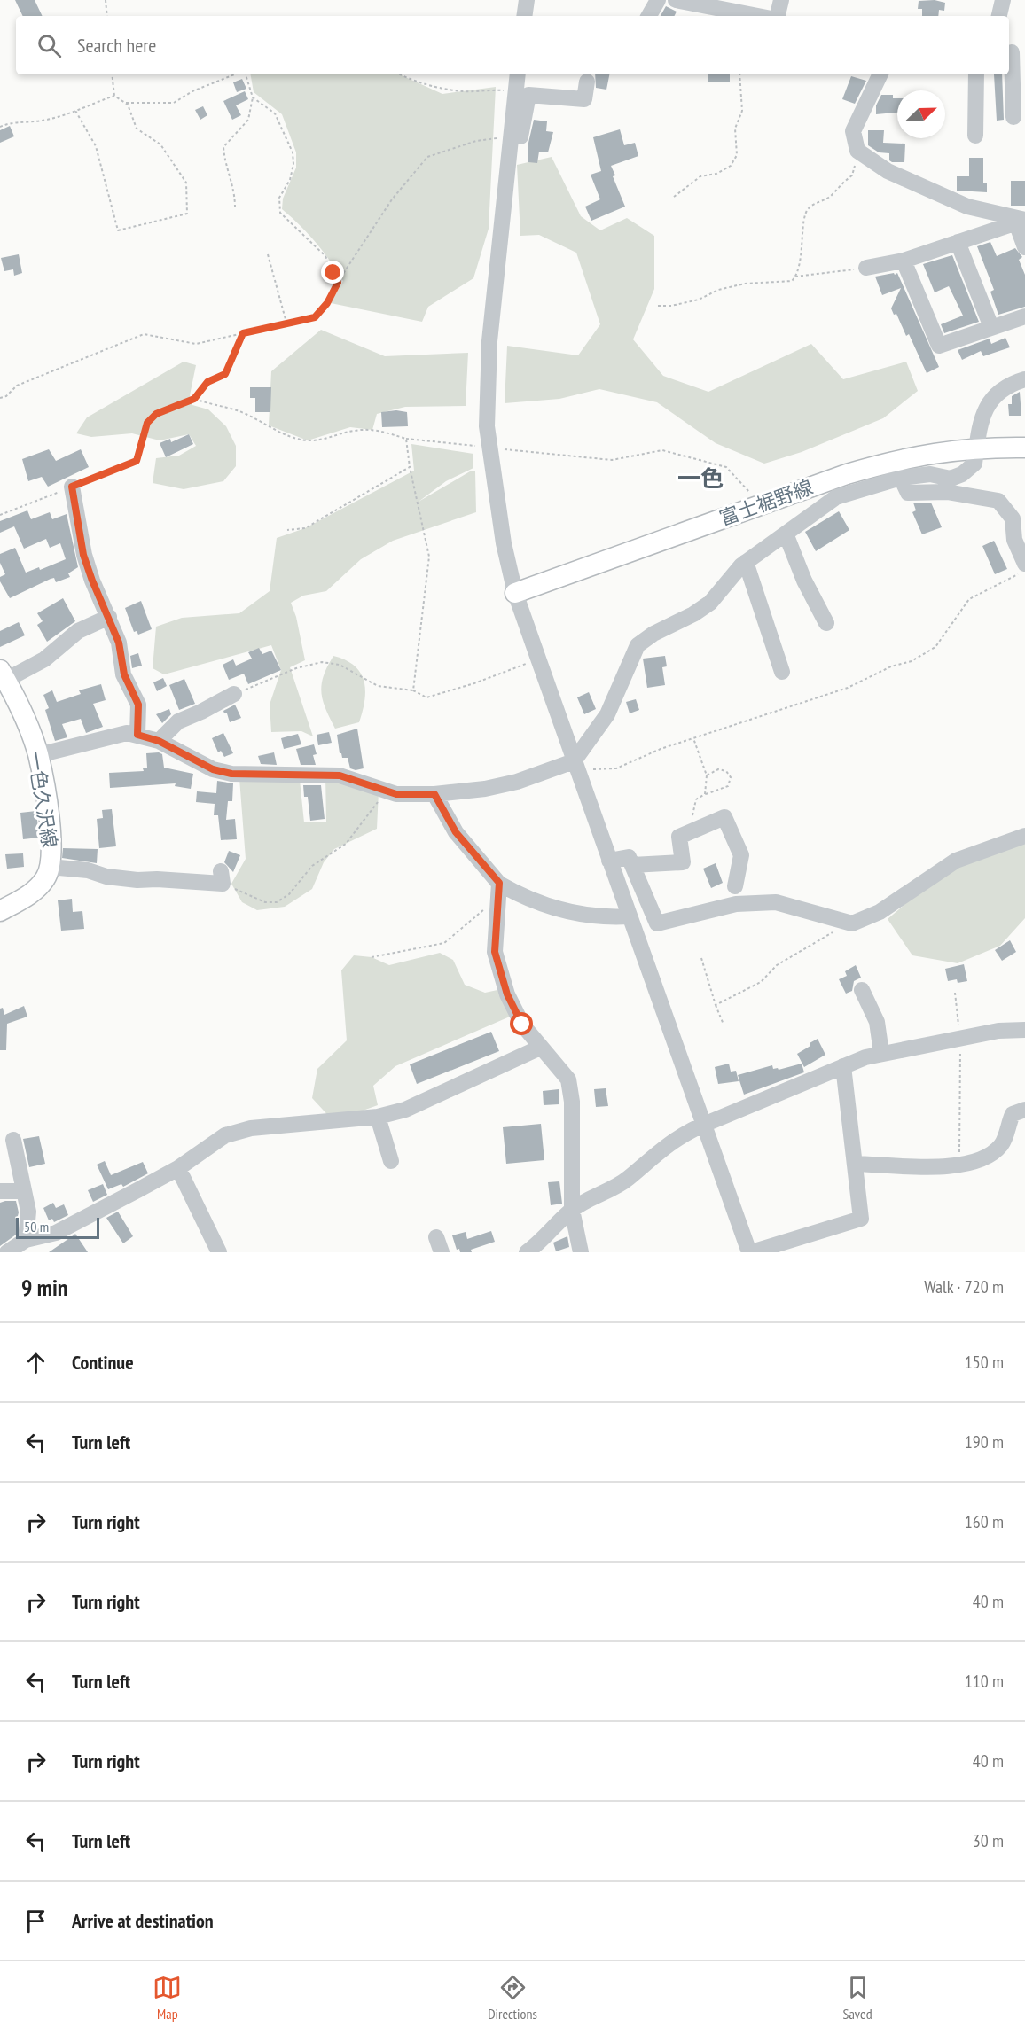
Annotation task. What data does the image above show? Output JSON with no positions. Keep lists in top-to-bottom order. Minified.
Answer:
{"streets":{"main road":["富士裾野線","一色久沢線"]},"districts":["一色"],"scale_bar":"50 m","north":"top right","page":{"search":"Search here","scale":"50 m","heading":["9 min","Walk · 720 m"],"list":[["Continue","150 m"],["Turn left","190 m"],["Turn right","160 m"],["Turn right","40 m"],["Turn left","110 m"],["Turn right","40 m"],["Turn left","30 m"],"Arrive at destination"],"nav":["Map","Directions","Saved"]}}
